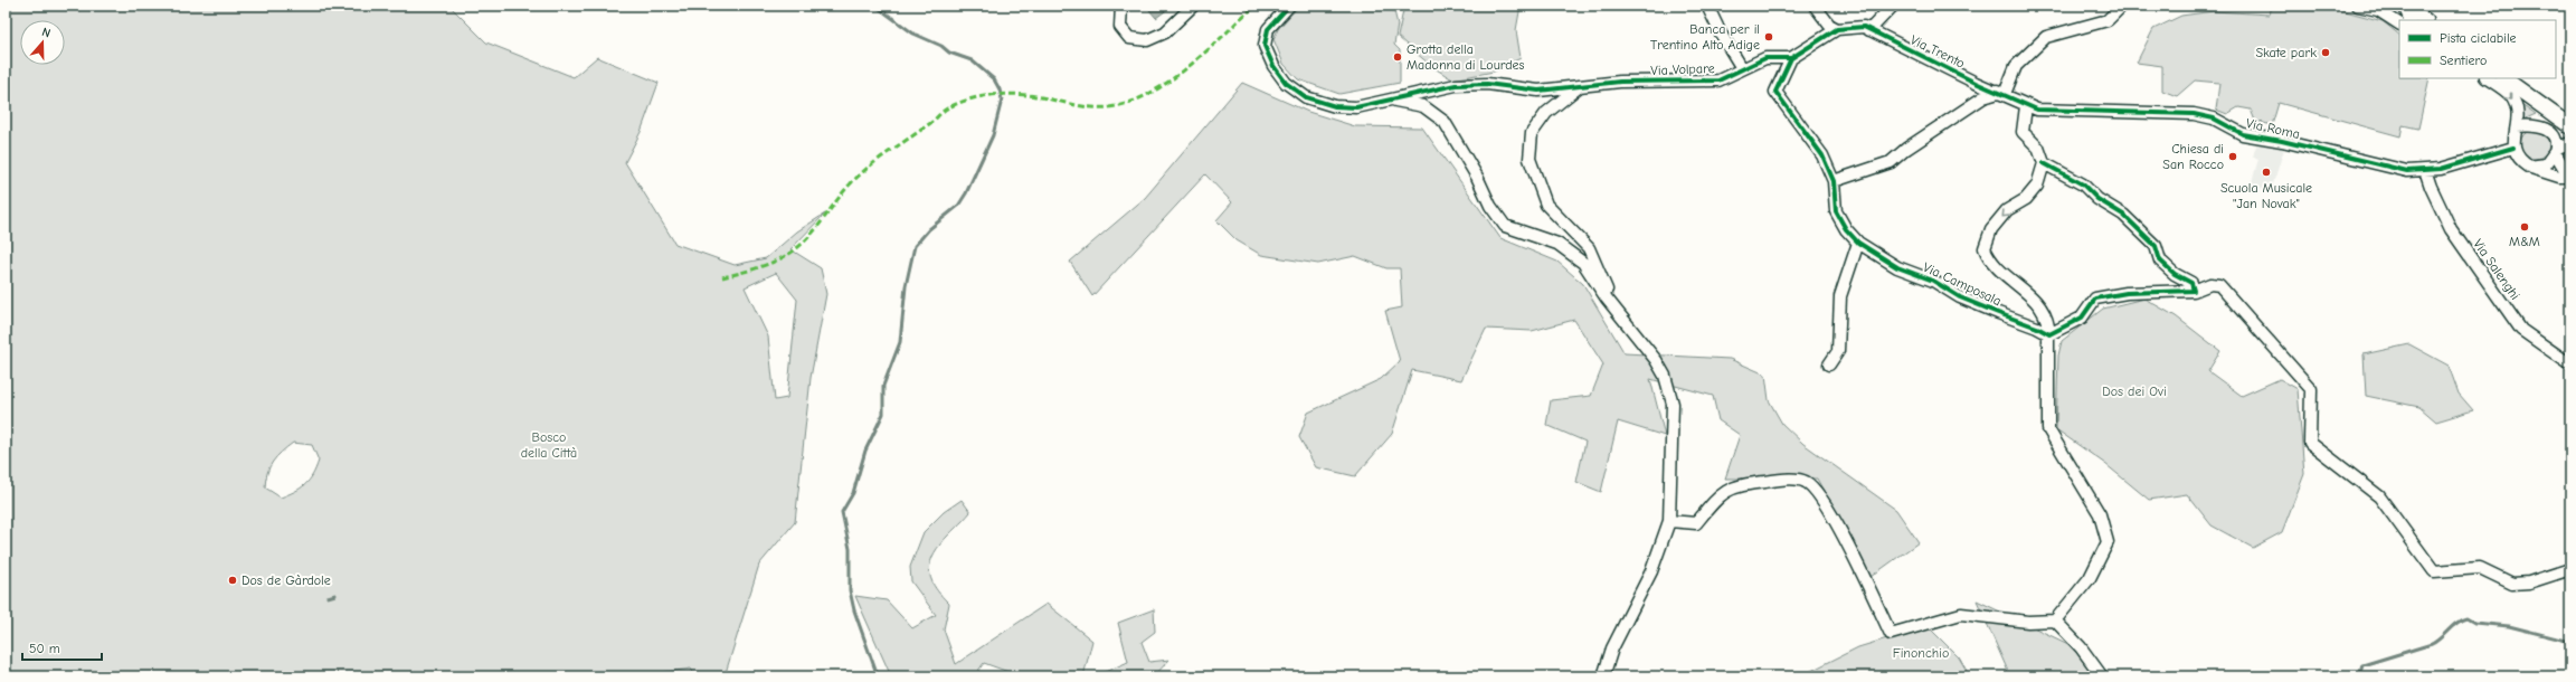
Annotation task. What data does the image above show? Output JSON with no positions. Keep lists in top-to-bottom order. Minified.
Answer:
{"streets":{"street":["Via Trento","Via Volpare","Via Roma","Via Salenghi","Via Camposala"]},"crossings":[["Via Trento","Via Roma"],["Via Volpare","Via Camposala"],["Via Roma","Via Salenghi"]],"parks":["Dos dei Ovi","Bosco della Città","Finonchio"],"places":["Banca per il Trentino Alto Adige","Skate park","Grotta della Madonna di Lourdes","Chiesa di San Rocco","Scuola Musicale \"Jan Novak\"","M&M","Dos de Gàrdole"],"legend":["Pista ciclabile","Sentiero"],"scale_bar":"50 m","north":"top"}
